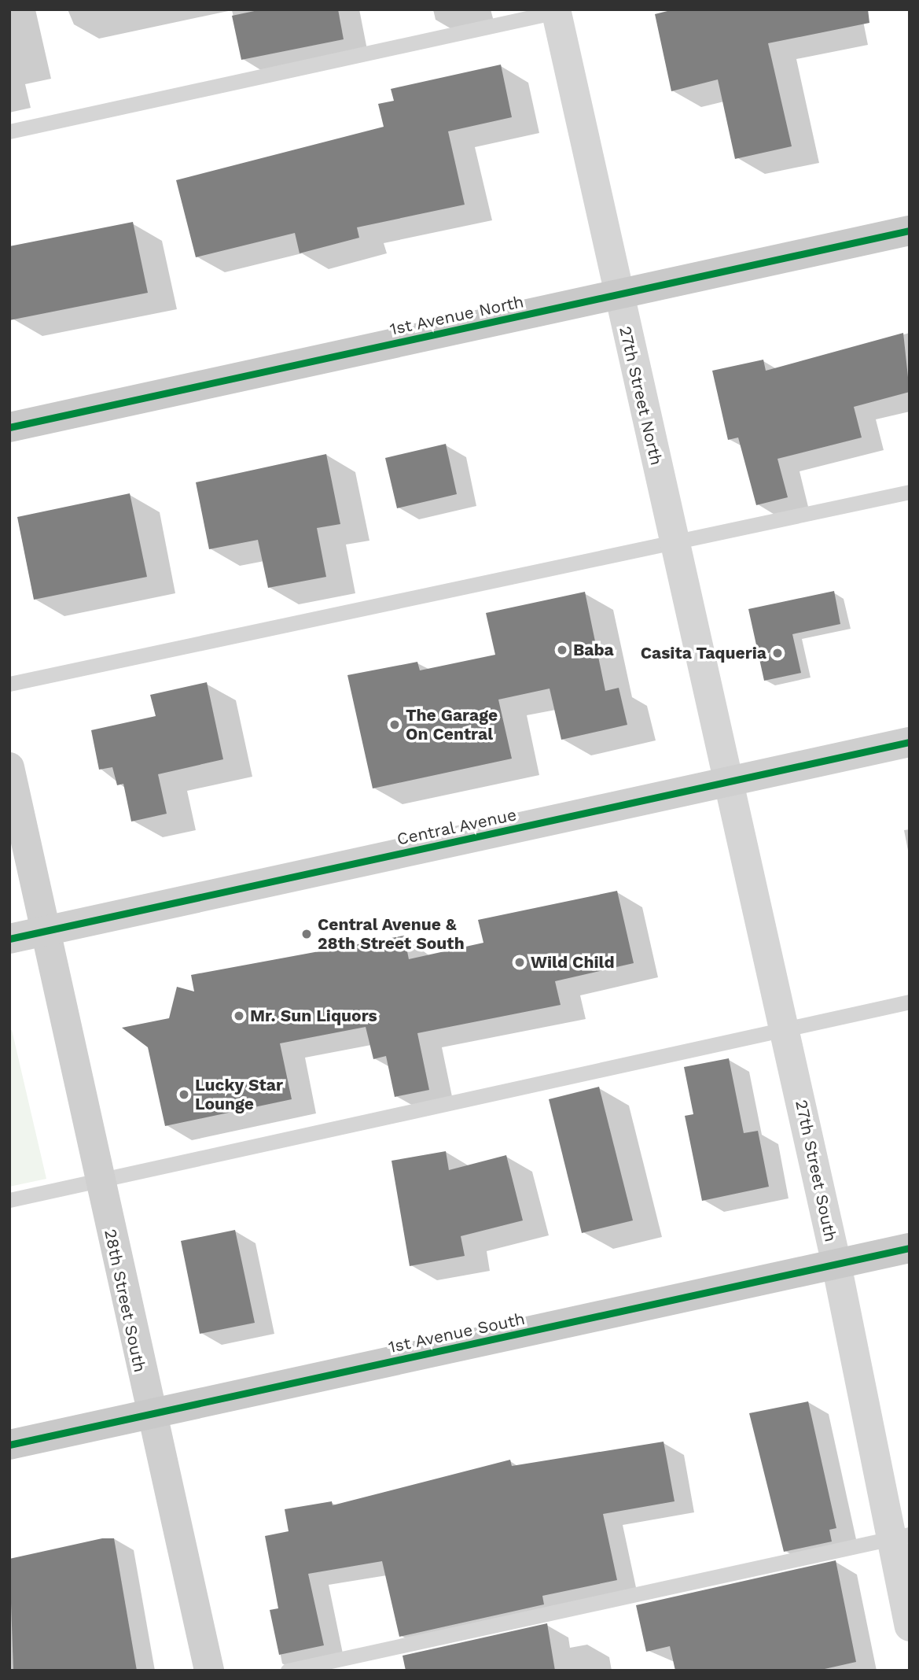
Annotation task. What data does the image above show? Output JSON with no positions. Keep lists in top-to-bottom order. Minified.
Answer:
{"streets":{"main road":["1st Avenue North","1st Avenue South"],"street":["27th Street North","Central Avenue","27th Street South","28th Street South"]},"crossings":[["1st Avenue North","27th Street North"],["27th Street North","Central Avenue"],["27th Street North","27th Street South"],["Central Avenue","27th Street South"],["Central Avenue","28th Street South"],["27th Street South","1st Avenue South"],["28th Street South","1st Avenue South"]],"places":["Baba","Casita Taqueria","The Garage On Central","Central Avenue & 28th Street South","Wild Child","Mr. Sun Liquors","Lucky Star Lounge"]}
